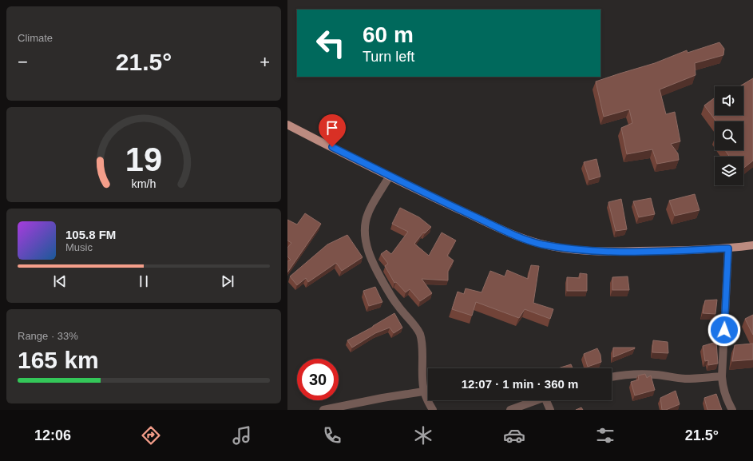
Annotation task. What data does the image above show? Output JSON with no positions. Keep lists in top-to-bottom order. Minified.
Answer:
{"page":{"tile":["Climate",["Range · 33%","165 km"]],"turn":["60 m","Turn left"],"heat":["−","21.5°","+"],"song":["105.8 FM","Music"],"limit":"30","trip":"12:07 · 1 min · 360 m","tabs":["12:06","21.5°"],"gauge":["19","km/h"]}}
